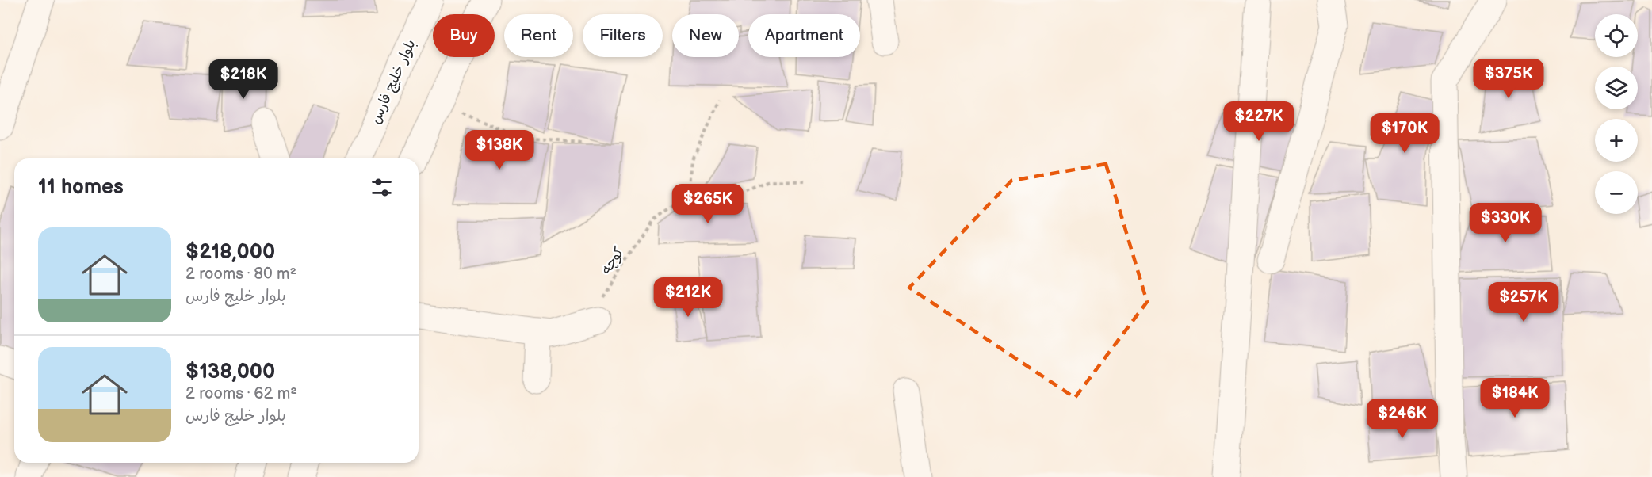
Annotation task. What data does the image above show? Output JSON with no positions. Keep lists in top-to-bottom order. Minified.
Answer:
{"streets":{"main road":["بلوار خلیج فارس"],"path":["کوچه"]},"page":{"map_buttons":["+","−"],"chip":["Buy","Rent","Filters","New","Apartment"],"price":["$375K","$218K","$227K","$170K","$138K","$265K","$330K","$212K","$257K","$184K","$246K"],"heading":"11 homes","list":[{"name":"$218,000","note":"2 rooms · 80 m² · بلوار خلیج فارس"},{"name":"$138,000","note":"2 rooms · 62 m² · بلوار خلیج فارس"}]}}
